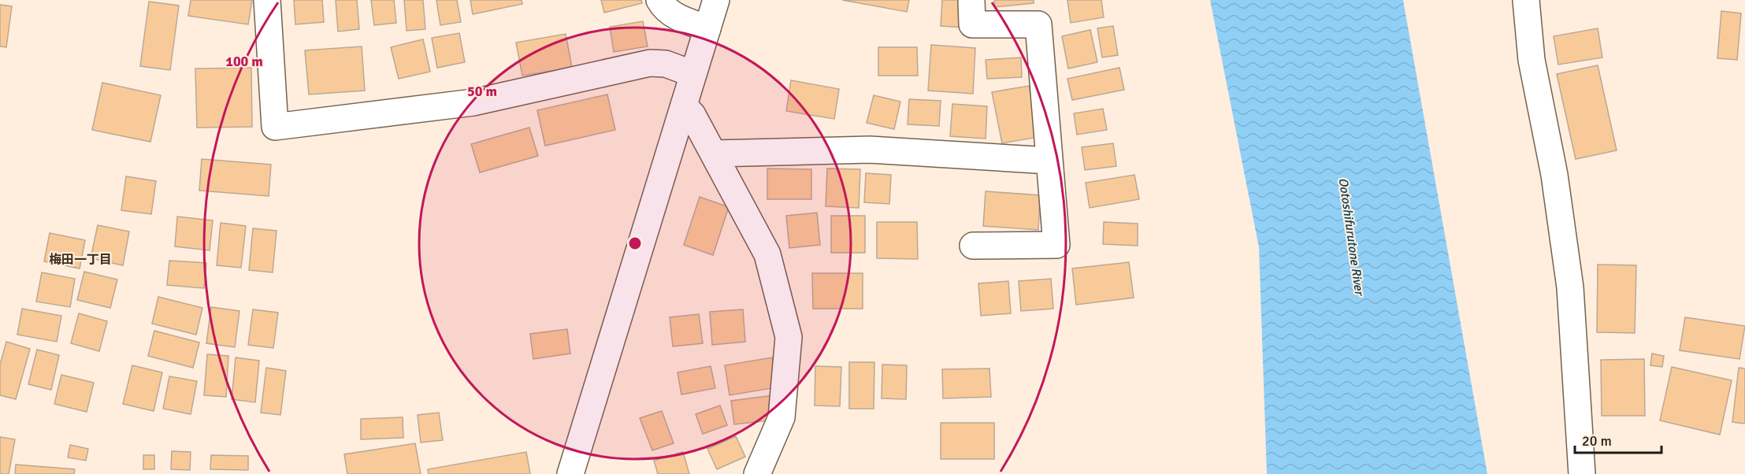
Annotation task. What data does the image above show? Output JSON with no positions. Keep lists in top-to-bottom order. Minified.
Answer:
{"districts":["梅田一丁目"],"water":["Ootoshifurutone River"],"scale_bar":"20 m","rings":["100 m","50 m"]}
